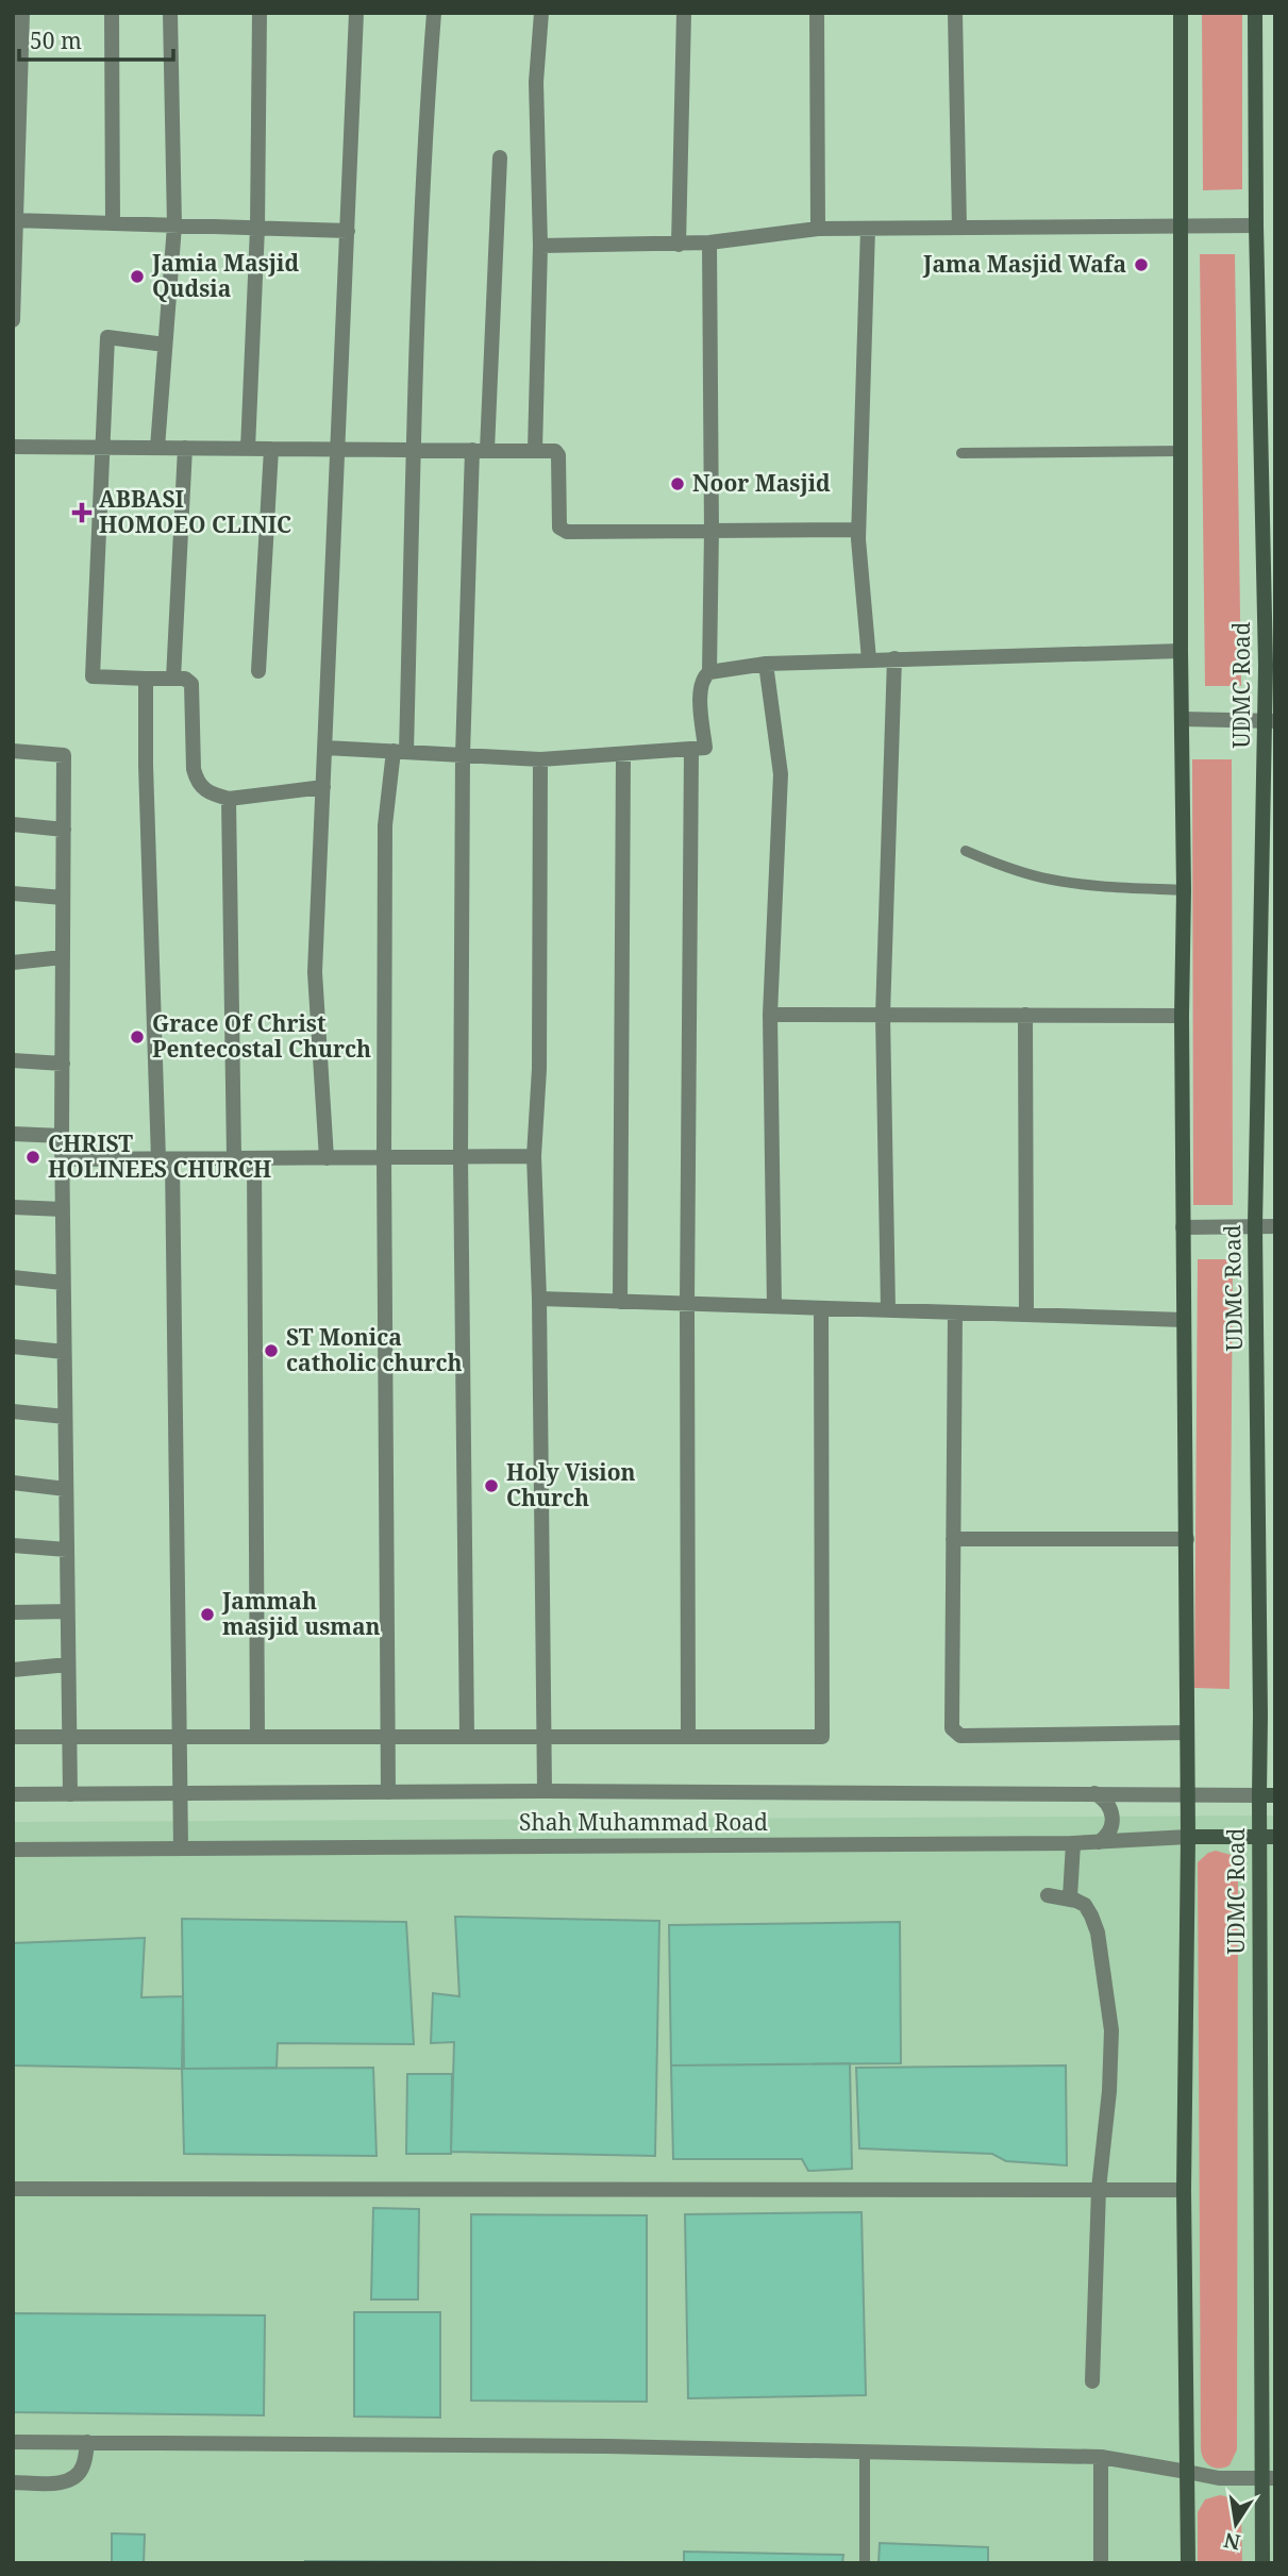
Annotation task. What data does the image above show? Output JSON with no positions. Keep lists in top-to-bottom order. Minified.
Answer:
{"streets":{"main road":["UDMC Road","Shah Muhammad Road"]},"crossings":[["UDMC Road","Shah Muhammad Road"]],"places":{"other":["Jama Masjid Wafa","Jamia Masjid Qudsia","Noor Masjid","Grace Of Christ Pentecostal Church","CHRIST HOLINEES CHURCH","ST Monica catholic church","Holy Vision Church","Jammah masjid usman"],"health":["ABBASI HOMOEO CLINIC"]},"scale_bar":"50 m","north":"bottom"}
